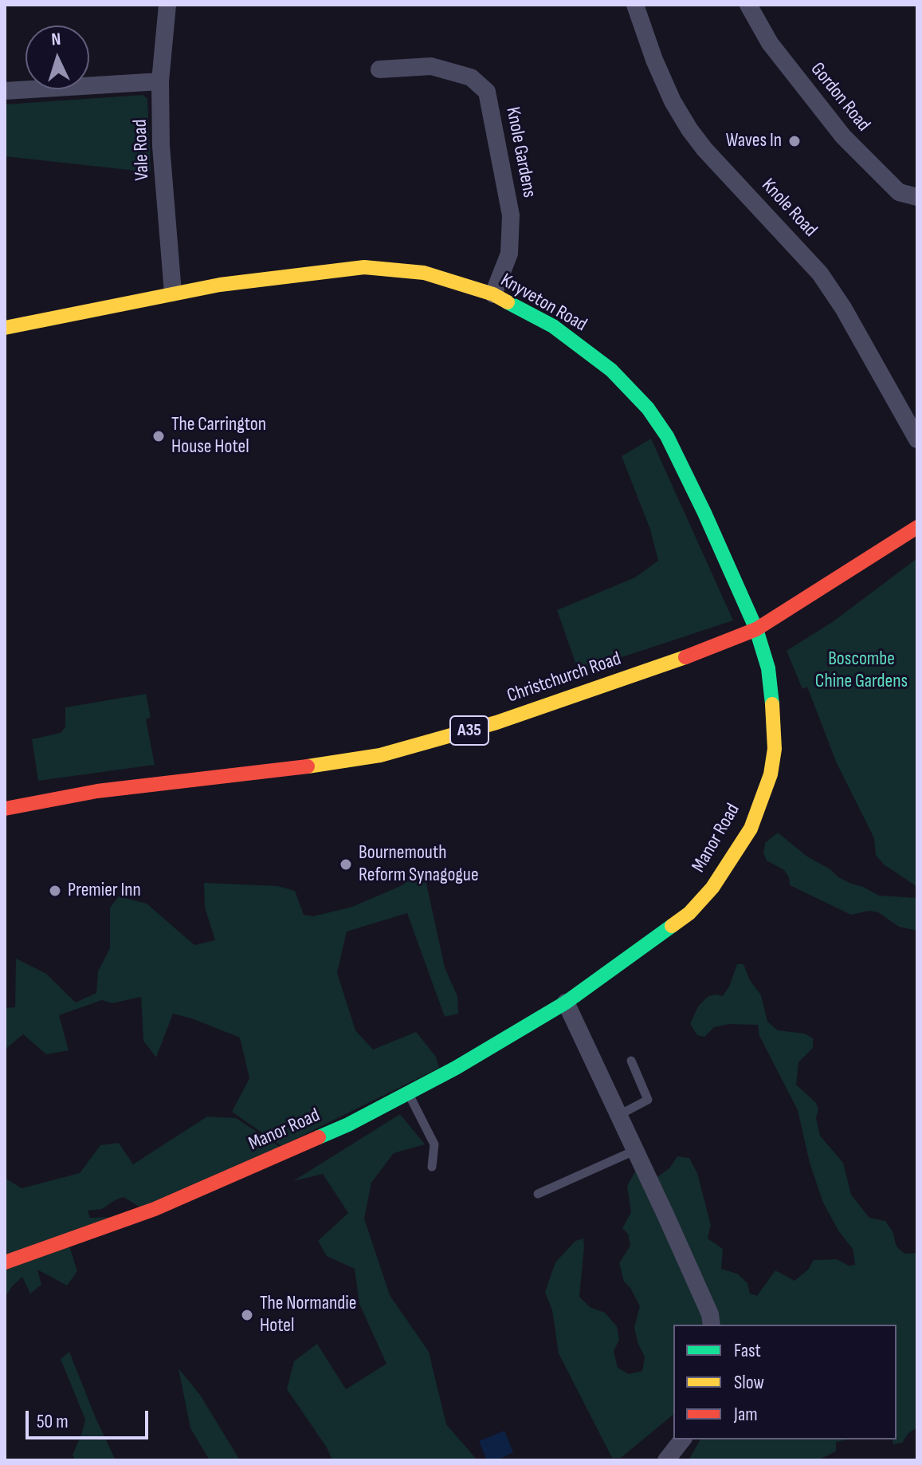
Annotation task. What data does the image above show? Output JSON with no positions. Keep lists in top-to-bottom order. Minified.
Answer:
{"streets":{"street":["Gordon Road","Vale Road","Knole Gardens","Knole Road","Knyveton Road","Christchurch Road","A35","Manor Road"]},"crossings":[["Vale Road","Knyveton Road"],["Knole Gardens","Knyveton Road"],["Knyveton Road","Christchurch Road"],["Knyveton Road","Manor Road"],["Christchurch Road","Manor Road"]],"parks":["Boscombe Chine Gardens"],"places":["Waves In","The Carrington House Hotel","Bournemouth Reform Synagogue","Premier Inn","The Normandie Hotel"],"legend":["Fast","Slow","Jam"],"scale_bar":"50 m","north":"top"}
